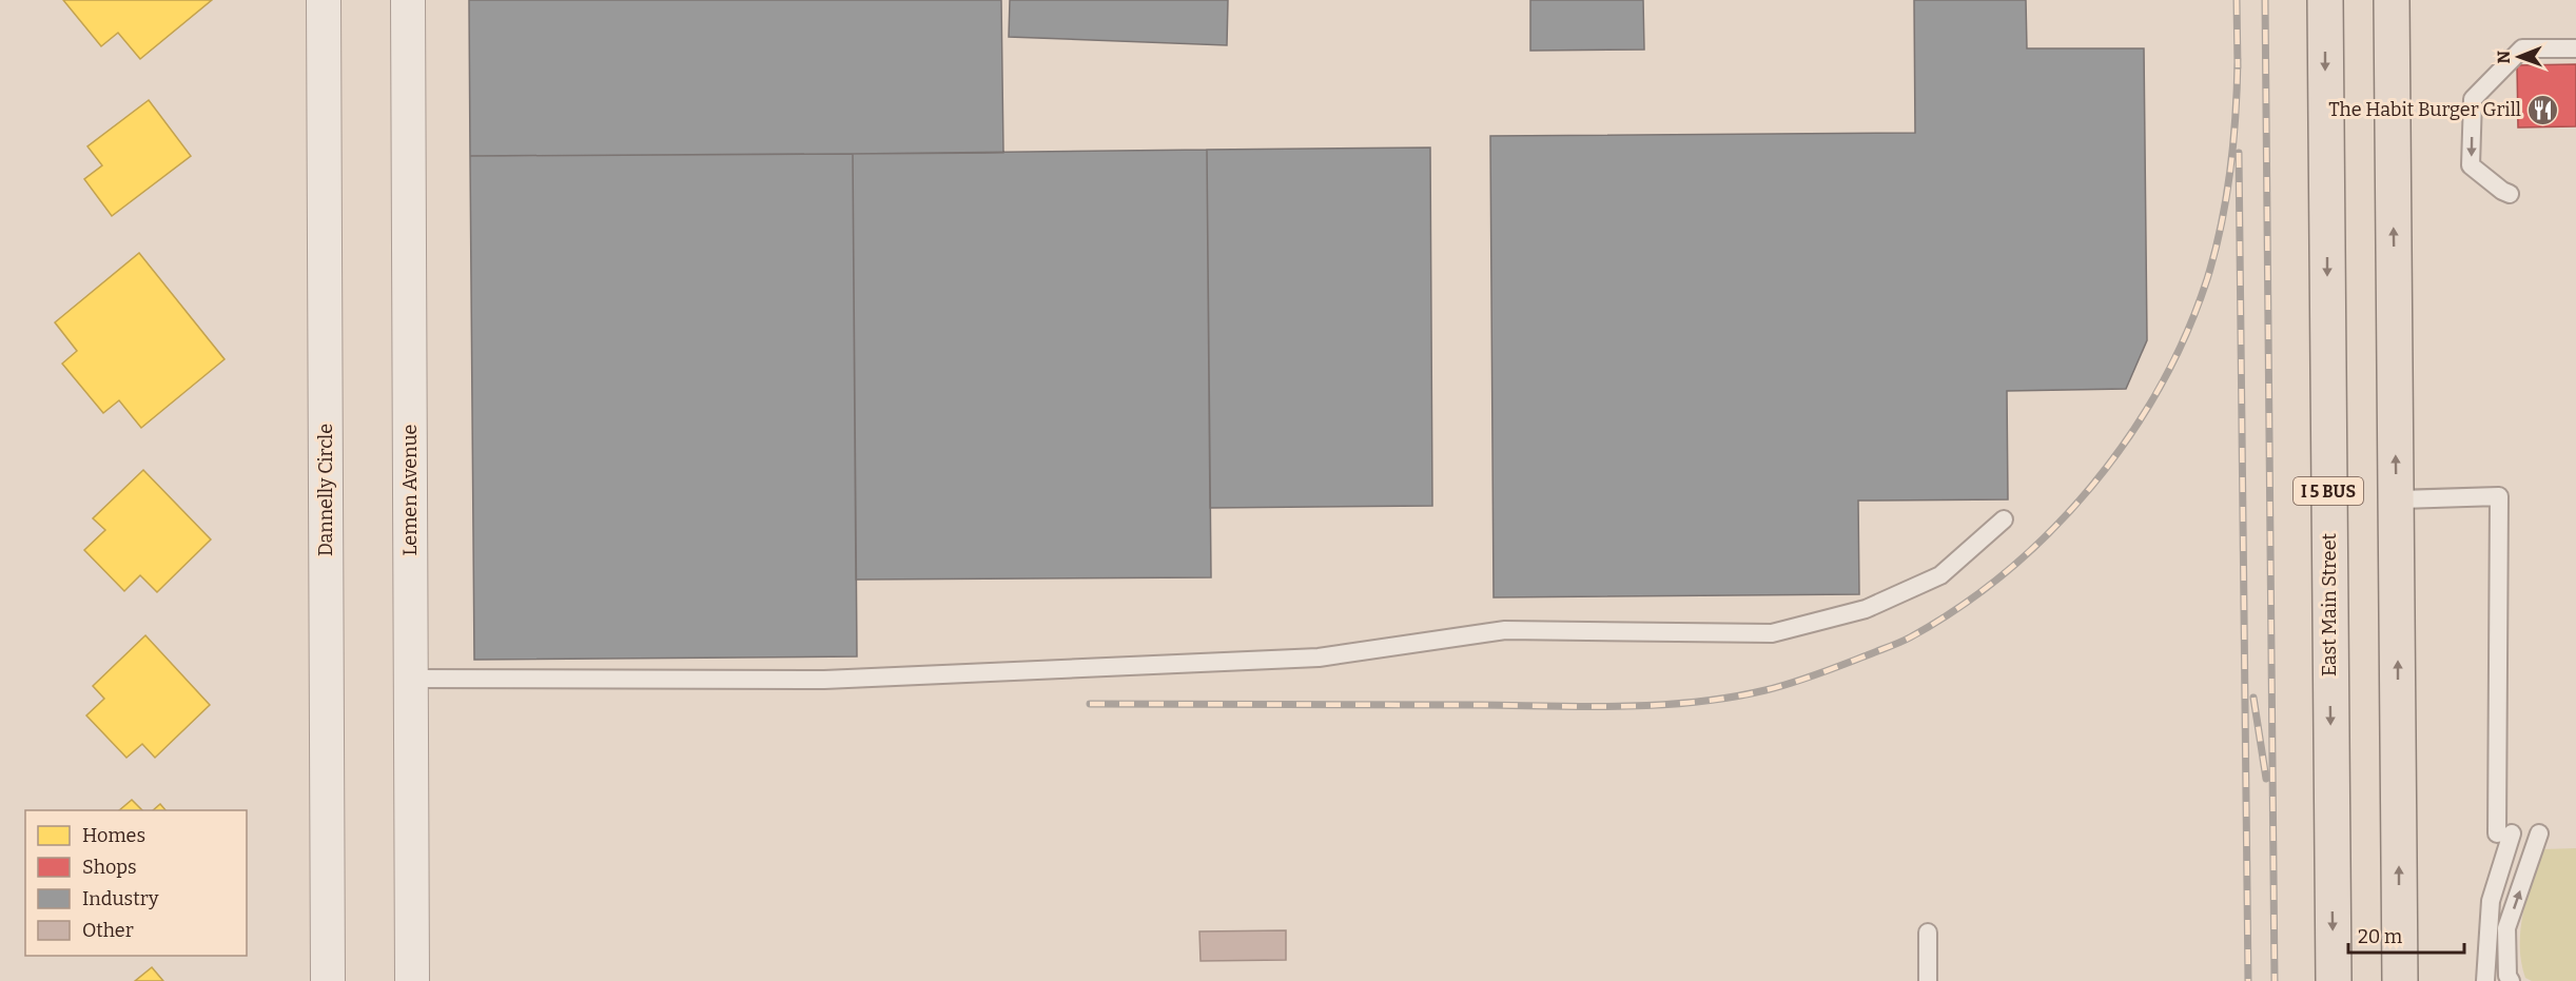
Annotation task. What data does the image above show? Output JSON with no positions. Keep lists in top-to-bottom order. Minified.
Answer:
{"streets":{"main road":["I 5 BUS","East Main Street"],"street":["Dannelly Circle","Lemen Avenue"]},"places":{"restaurant":["The Habit Burger Grill"]},"legend":["Homes","Shops","Industry","Other"],"scale_bar":"20 m","north":"left"}
